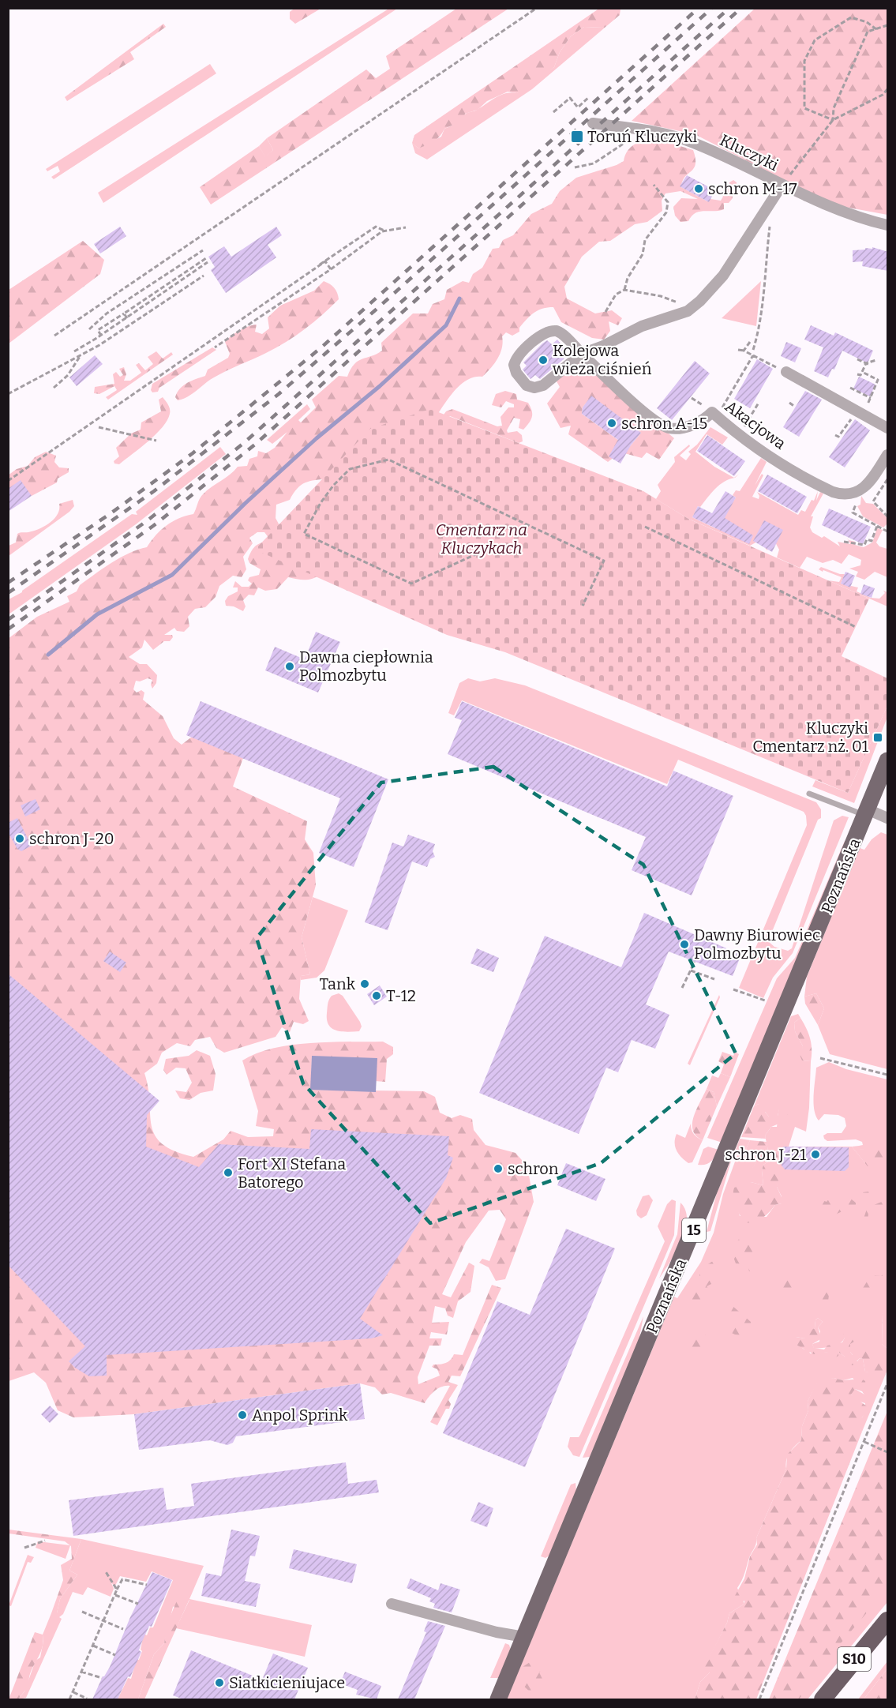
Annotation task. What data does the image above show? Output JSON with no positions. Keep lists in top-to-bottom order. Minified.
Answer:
{"streets":{"highway":["S10"],"main road":["Poznańska","15"],"street":["Kluczyki","Akacjowa"]},"parks":["Cmentarz na Kluczykach"],"places":{"transit":["Toruń Kluczyki","Kluczyki Cmentarz nż. 01"],"other":["schron M-17","Kolejowa wieża ciśnień","schron A-15","Dawna ciepłownia Polmozbytu","schron J-20","Dawny Biurowiec Polmozbytu","Tank","T-12","schron J-21","schron","Fort XI Stefana Batorego","Anpol Sprink","Siatkicieniujace"]}}
